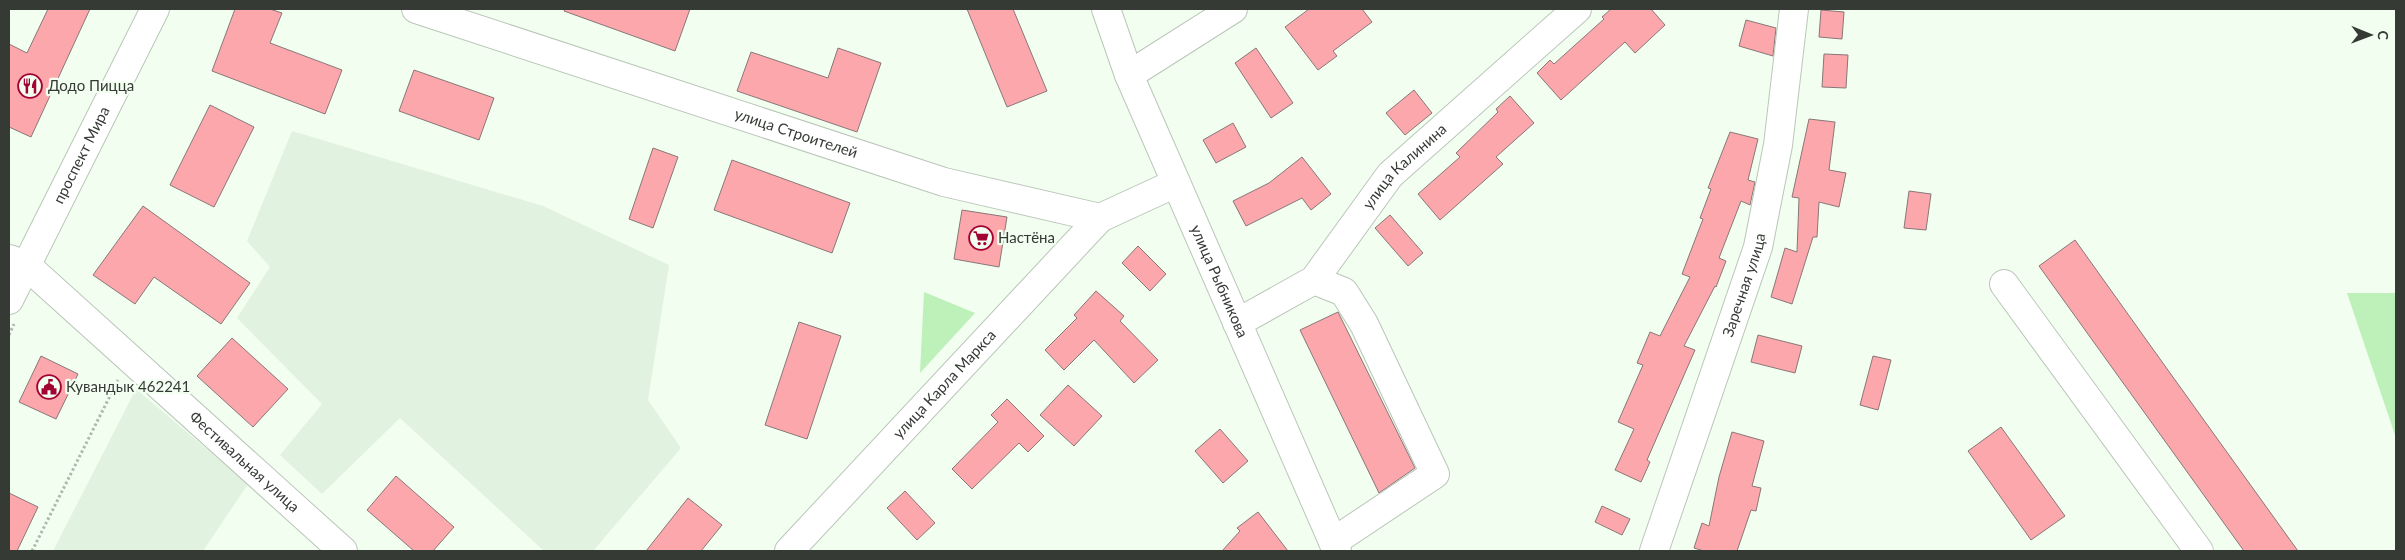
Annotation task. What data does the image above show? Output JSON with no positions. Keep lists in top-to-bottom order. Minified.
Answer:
{"streets":{"street":["улица Строителей","проспект Мира","улица Калинина","улица Рыбникова","Заречная улица","улица Карла Маркса","Фестивальная улица"]},"crossings":[["улица Строителей","улица Карла Маркса"],["проспект Мира","Фестивальная улица"],["улица Калинина","улица Рыбникова"]],"places":{"restaurant":["Додо Пицца"],"supermarket":["Настёна"],"public building":["Кувандык 462241"]},"north":"right"}
